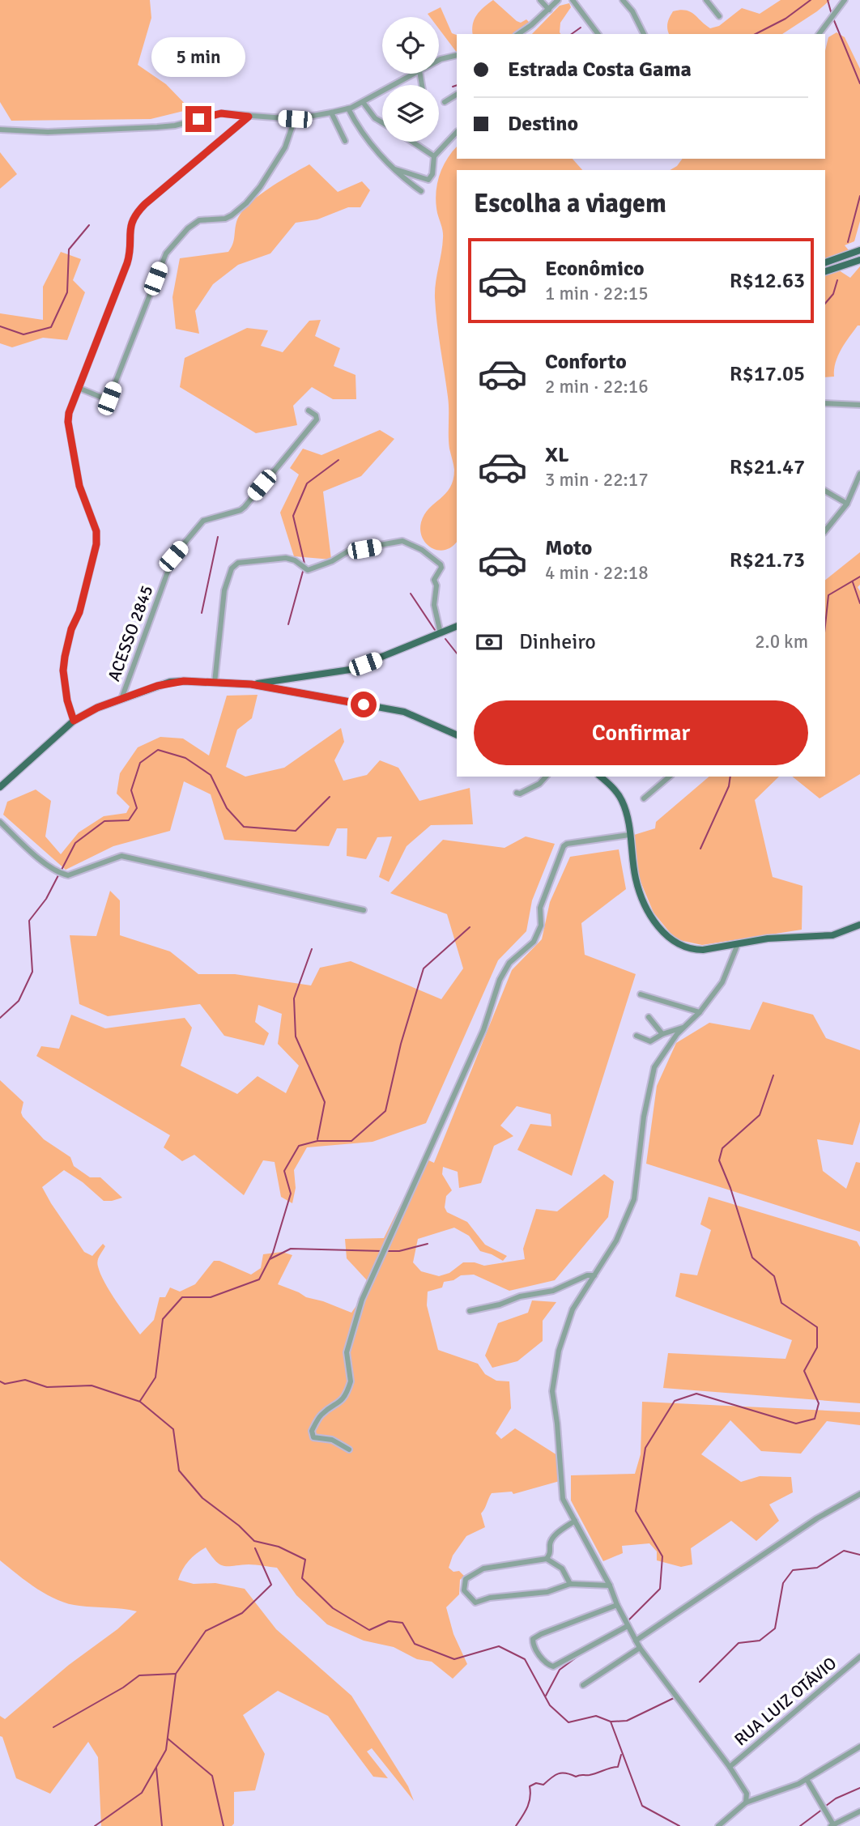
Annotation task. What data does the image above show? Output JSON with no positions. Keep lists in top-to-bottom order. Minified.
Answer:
{"streets":{"street":["ACESSO 2845","RUA LUIZ OTÁVIO"]},"page":{"banner":["Estrada Costa Gama","Destino"],"bubble":"5 min","heading":"Escolha a viagem","list":[{"name":"Econômico","note":"1 min · 22:15","value":"R$12.63"},{"name":"Conforto","note":"2 min · 22:16","value":"R$17.05"},{"name":"XL","note":"3 min · 22:17","value":"R$21.47"},{"name":"Moto","note":"4 min · 22:18","value":"R$21.73"}],"pay":["Dinheiro","2.0 km"],"buttons":"Confirmar"}}
